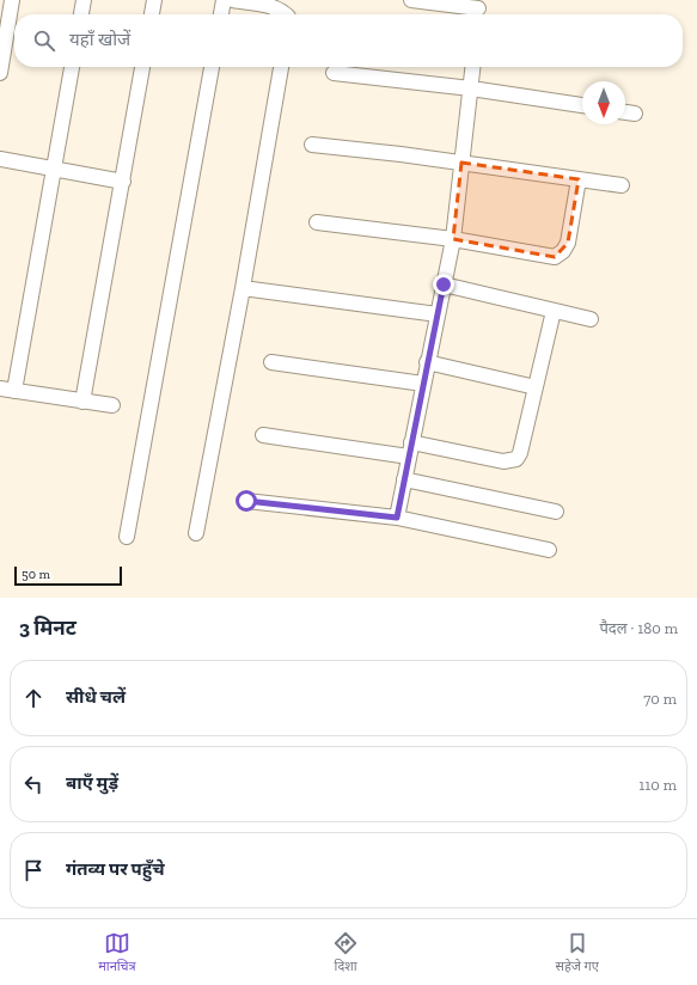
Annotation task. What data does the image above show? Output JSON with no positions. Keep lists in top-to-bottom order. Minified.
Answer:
{"scale_bar":"50 m","north":"bottom","page":{"search":"यहाँ खोजें","scale":"50 m","heading":["3 मिनट","पैदल · 180 m"],"list":[["सीधे चलें","70 m"],["बाएँ मुड़ें","110 m"],"गंतव्य पर पहुँचे"],"nav":["मानचित्र","दिशा","सहेजे गए"]}}
